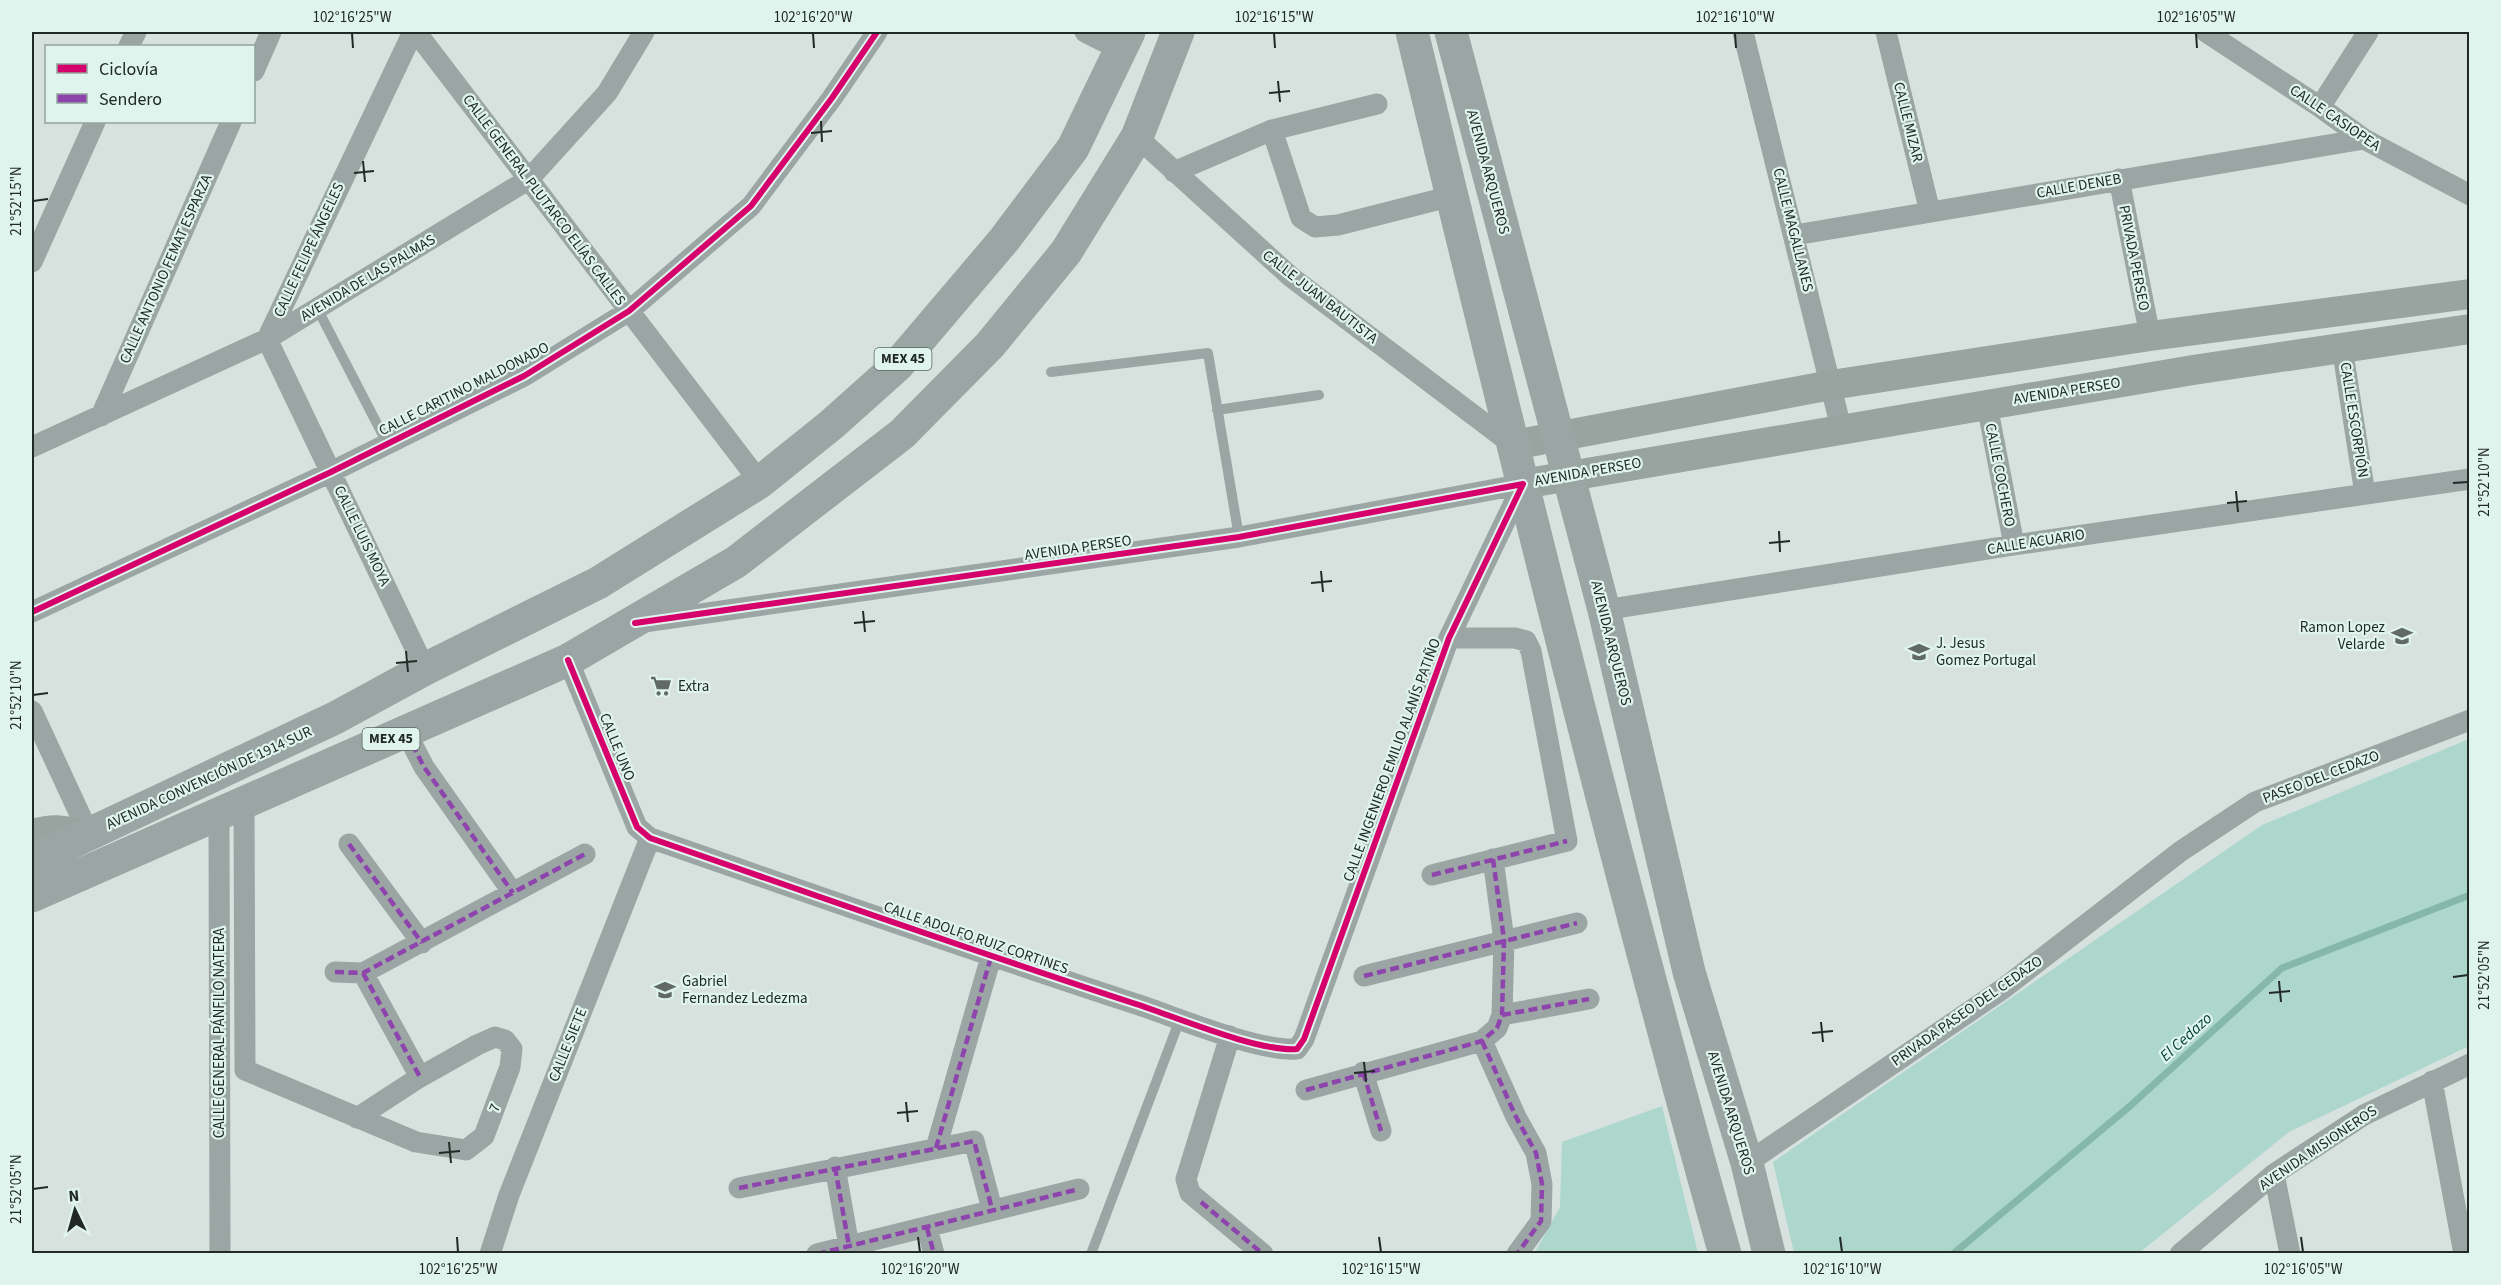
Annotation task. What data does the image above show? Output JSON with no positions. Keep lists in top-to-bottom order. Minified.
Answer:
{"streets":{"main road":["AVENIDA ARQUEROS","MEX 45","AVENIDA PERSEO","AVENIDA CONVENCIÓN DE 1914 SUR"],"street":["CALLE CASIOPEA","CALLE MIZAR","CALLE DENEB","CALLE GENERAL PLUTARCO ELÍAS CALLES","CALLE MAGALLANES","CALLE FELIPE ÁNGELES","PRIVADA PERSEO","CALLE ANTONIO FEMAT ESPARZA","AVENIDA DE LAS PALMAS","CALLE JUAN BAUTISTA","CALLE CARITINO MALDONADO","CALLE ESCORPIÓN","CALLE COCHERO","CALLE LUIS MOYA","CALLE ACUARIO","CALLE UNO","CALLE INGENIERO EMILIO ALANÍS PATIÑO","PASEO DEL CEDAZO","CALLE ADOLFO RUIZ CORTINES","PRIVADA PASEO DEL CEDAZO","CALLE GENERAL PÁNFILO NATERA","CALLE SIETE","7","AVENIDA MISIONEROS"]},"crossings":[["CALLE CASIOPEA","CALLE DENEB"],["CALLE MIZAR","CALLE DENEB"],["AVENIDA ARQUEROS","AVENIDA PERSEO"],["AVENIDA ARQUEROS","CALLE ACUARIO"],["AVENIDA ARQUEROS","PRIVADA PASEO DEL CEDAZO"],["CALLE DENEB","CALLE MAGALLANES"],["CALLE DENEB","PRIVADA PERSEO"],["CALLE GENERAL PLUTARCO ELÍAS CALLES","CALLE FELIPE ÁNGELES"],["CALLE GENERAL PLUTARCO ELÍAS CALLES","AVENIDA DE LAS PALMAS"],["CALLE GENERAL PLUTARCO ELÍAS CALLES","MEX 45"],["CALLE GENERAL PLUTARCO ELÍAS CALLES","CALLE CARITINO MALDONADO"],["CALLE MAGALLANES","AVENIDA PERSEO"],["CALLE FELIPE ÁNGELES","AVENIDA DE LAS PALMAS"],["CALLE FELIPE ÁNGELES","CALLE LUIS MOYA"],["CALLE ANTONIO FEMAT ESPARZA","AVENIDA DE LAS PALMAS"],["AVENIDA DE LAS PALMAS","CALLE LUIS MOYA"],["CALLE JUAN BAUTISTA","MEX 45"],["MEX 45","AVENIDA PERSEO"],["MEX 45","CALLE LUIS MOYA"],["MEX 45","CALLE UNO"],["MEX 45","AVENIDA CONVENCIÓN DE 1914 SUR"],["MEX 45","CALLE GENERAL PÁNFILO NATERA"],["MEX 45","7"],["CALLE CARITINO MALDONADO","CALLE LUIS MOYA"],["AVENIDA PERSEO","CALLE ESCORPIÓN"],["AVENIDA PERSEO","CALLE COCHERO"],["AVENIDA PERSEO","CALLE INGENIERO EMILIO ALANÍS PATIÑO"],["CALLE ESCORPIÓN","CALLE ACUARIO"],["CALLE COCHERO","CALLE ACUARIO"],["CALLE LUIS MOYA","AVENIDA CONVENCIÓN DE 1914 SUR"],["CALLE UNO","CALLE ADOLFO RUIZ CORTINES"],["CALLE UNO","CALLE SIETE"],["CALLE INGENIERO EMILIO ALANÍS PATIÑO","CALLE ADOLFO RUIZ CORTINES"],["PASEO DEL CEDAZO","PRIVADA PASEO DEL CEDAZO"],["CALLE ADOLFO RUIZ CORTINES","CALLE SIETE"],["CALLE GENERAL PÁNFILO NATERA","7"]],"water":["El Cedazo"],"places":{"school or university":["Ramon Lopez Velarde","J. Jesus Gomez Portugal","Gabriel Fernandez Ledezma"],"supermarket":["Extra"]},"legend":["Ciclovía","Sendero"],"north":"top","coordinates":["102°16'25\"W","102°16'20\"W","102°16'15\"W","102°16'10\"W","102°16'05\"W","21°52'15\"N","21°52'10\"N","21°52'05\"N"]}
